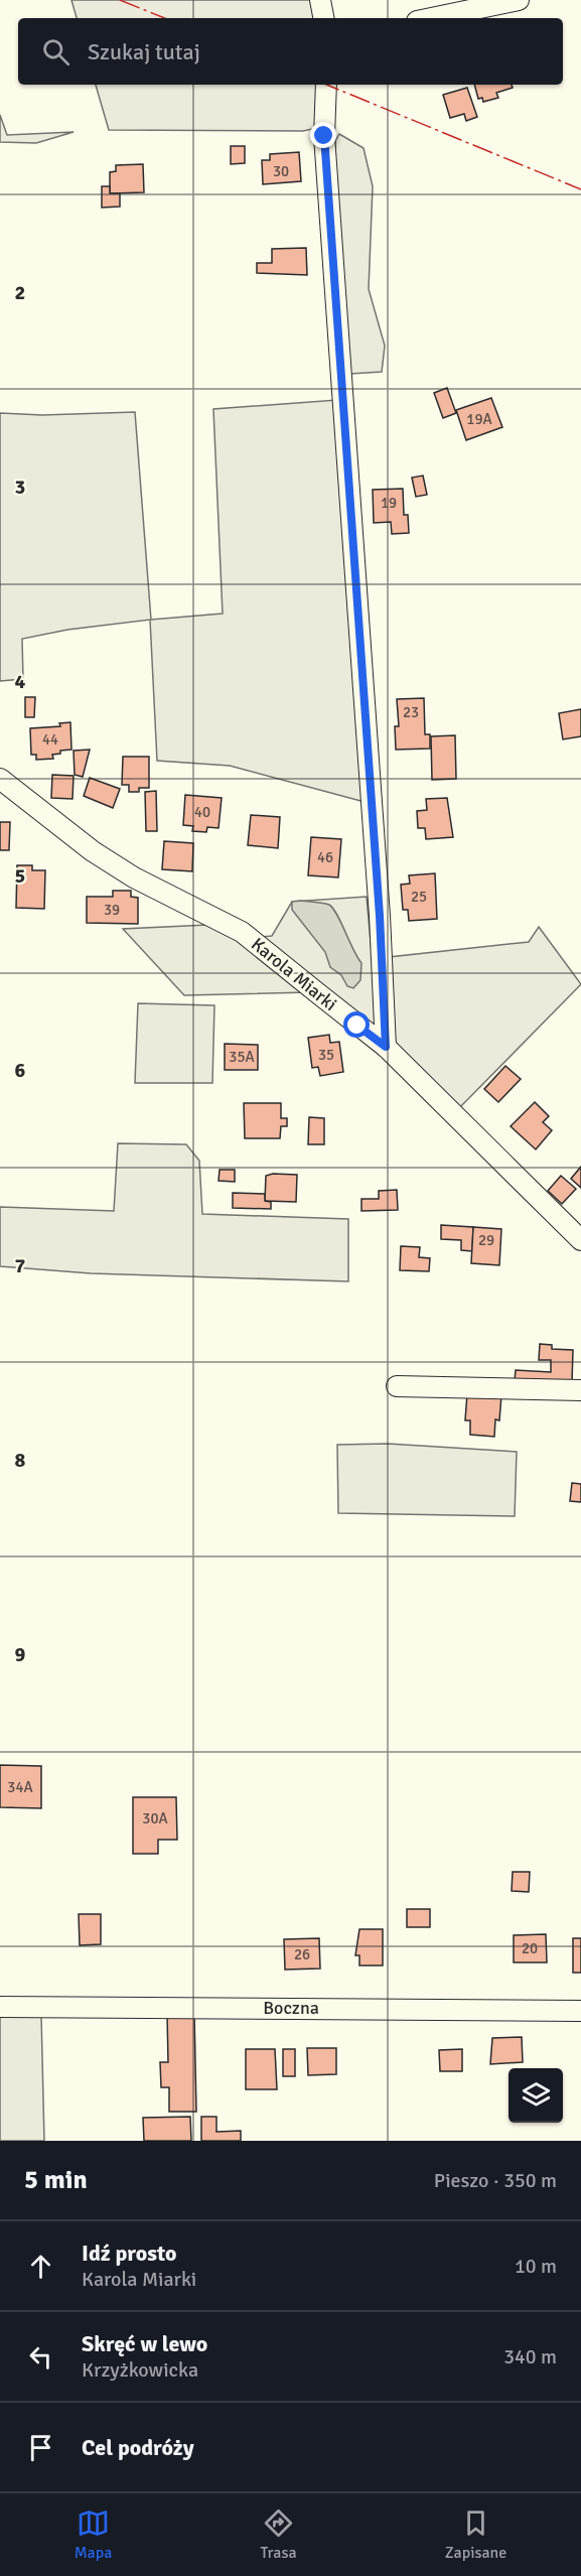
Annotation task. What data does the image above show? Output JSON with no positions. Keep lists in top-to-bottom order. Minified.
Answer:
{"streets":{"street":["Karola Miarki","Boczna"]},"house_numbers":["30","19A","19","23","44","40","46","25","39","35","35A","29","34A","30A","20","26"],"page":{"search":"Szukaj tutaj","heading":["5 min","Pieszo · 350 m"],"list":[["Idź prosto","Karola Miarki","10 m"],["Skręć w lewo","Krzyżkowicka","340 m"],"Cel podróży"],"nav":["Mapa","Trasa","Zapisane"]},"grid":{"rows":["2","3","4","5","6","7","8","9"]}}
